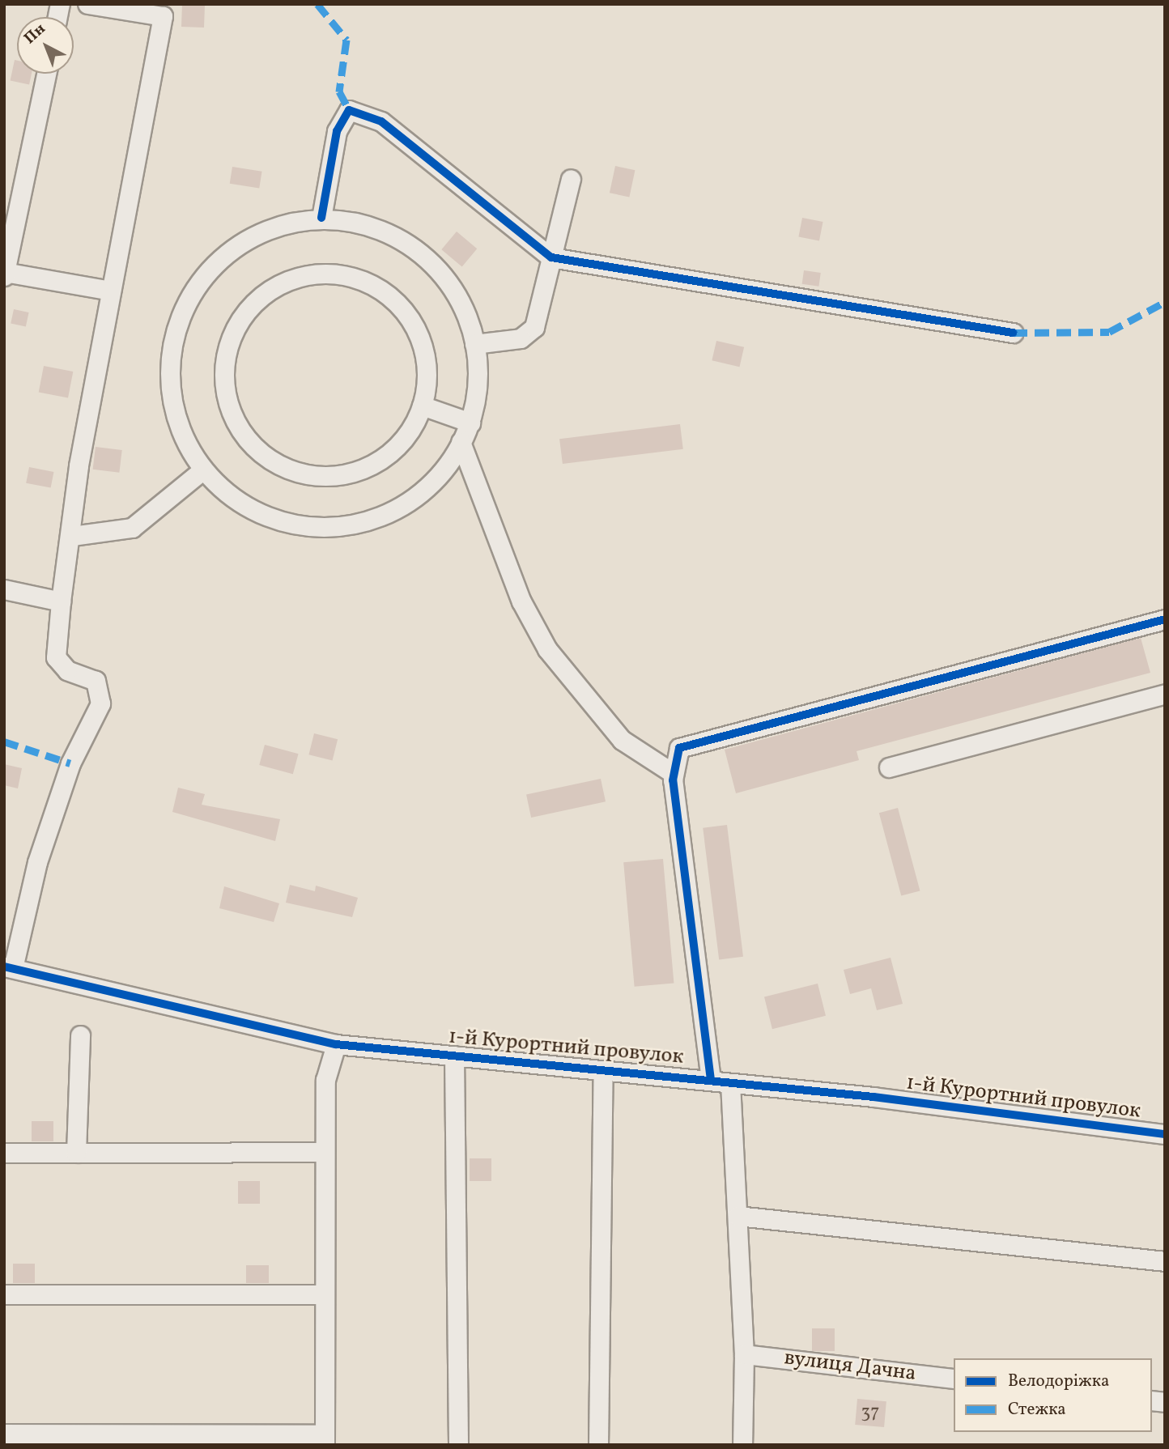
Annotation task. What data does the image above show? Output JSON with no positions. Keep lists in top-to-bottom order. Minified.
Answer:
{"streets":{"street":["1-й Курортний провулок","вулиця Дачна"]},"house_numbers":["37"],"legend":["Велодоріжка","Стежка"],"north":"top left"}
